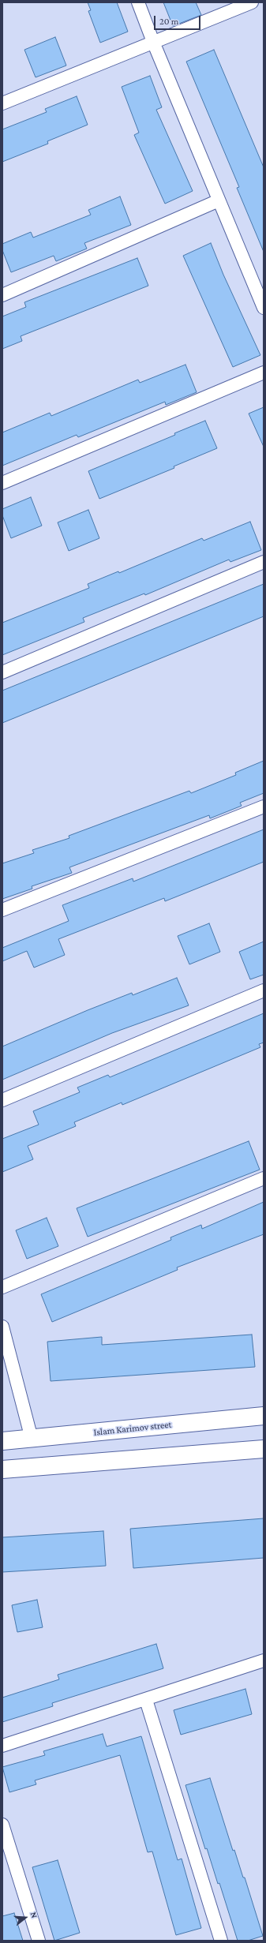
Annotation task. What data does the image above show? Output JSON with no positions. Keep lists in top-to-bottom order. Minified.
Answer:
{"streets":{"main road":["Islam Karimov street"]},"scale_bar":"20 m","north":"right"}
